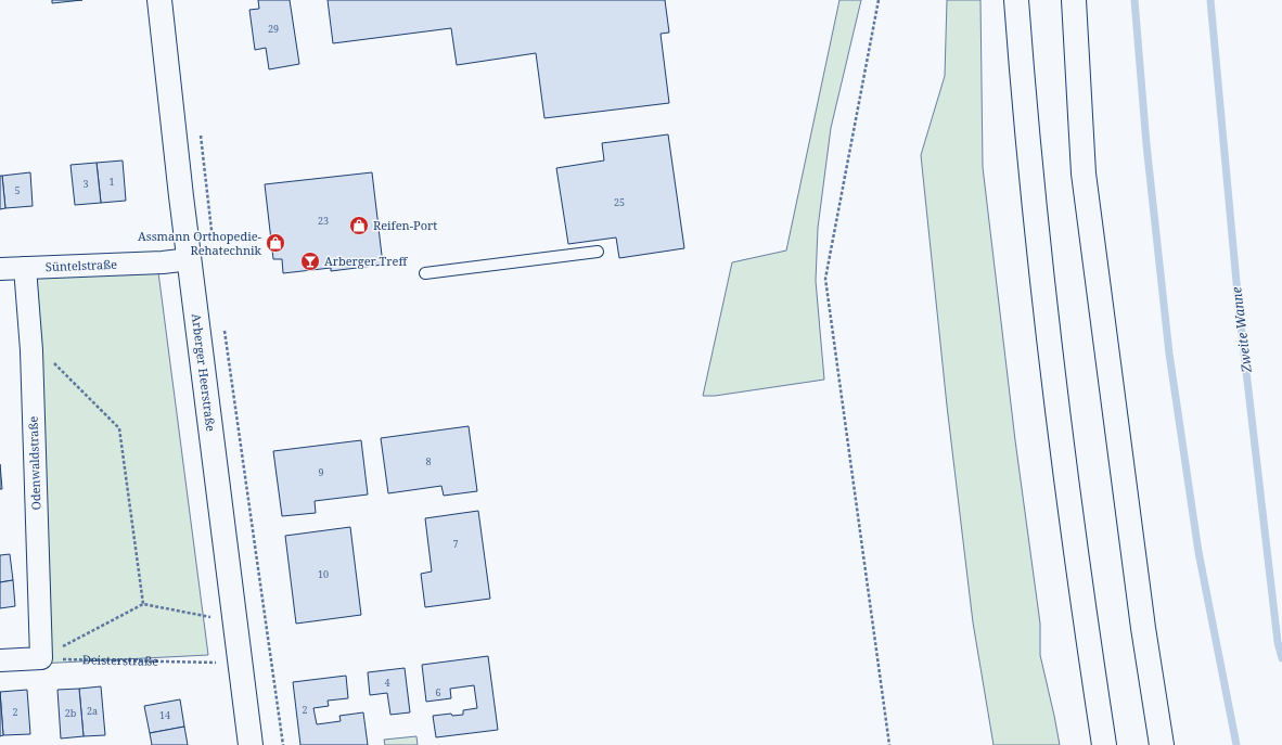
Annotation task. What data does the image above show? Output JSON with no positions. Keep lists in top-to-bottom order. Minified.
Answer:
{"streets":{"main road":["Arberger Heerstraße"],"street":["Süntelstraße","Odenwaldstraße"],"path":["Deisterstraße"]},"crossings":[["Süntelstraße","Arberger Heerstraße"],["Süntelstraße","Odenwaldstraße"],["Arberger Heerstraße","Deisterstraße"],["Odenwaldstraße","Deisterstraße"]],"water":["Zweite Wanne"],"places":{"shop":["Reifen-Port","Assmann Orthopedie- Rehatechnik"],"bar":["Arberger Treff"]},"house_numbers":["29","1","3","5","25","23","8","9","7","10","4","6","2","2a","2","2b","14"]}
